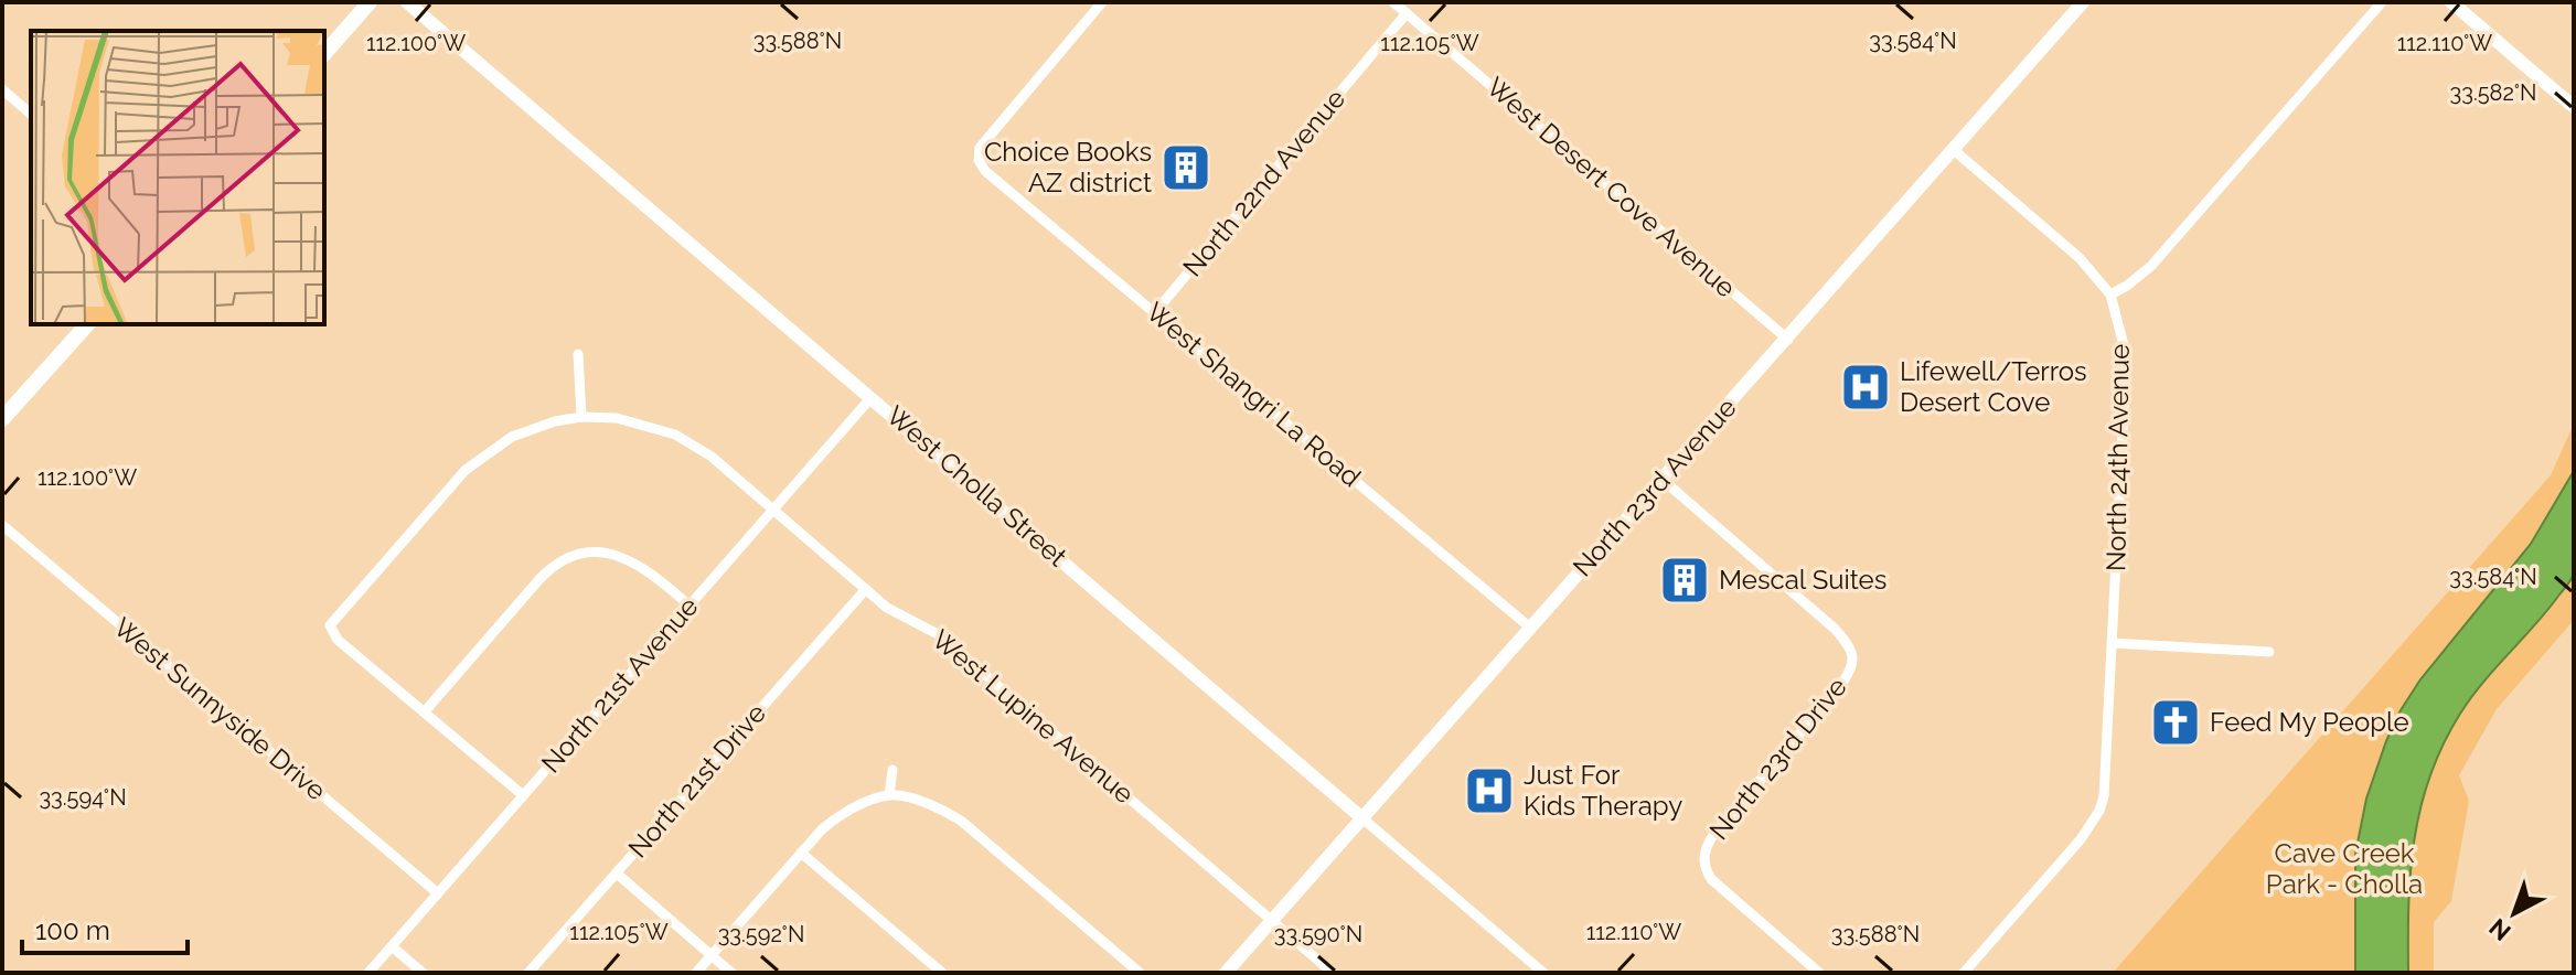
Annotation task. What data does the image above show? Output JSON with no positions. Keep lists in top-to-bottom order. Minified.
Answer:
{"streets":{"street":["North 22nd Avenue","West Desert Cove Avenue","West Shangri La Road","North 24th Avenue","West Cholla Street","North 23rd Avenue","North 21st Avenue","West Sunnyside Drive","West Lupine Avenue","North 23rd Drive","North 21st Drive"]},"crossings":[["North 22nd Avenue","West Desert Cove Avenue"],["North 22nd Avenue","West Shangri La Road"],["West Desert Cove Avenue","North 23rd Avenue"],["West Shangri La Road","North 23rd Avenue"],["West Cholla Street","North 23rd Avenue"],["West Cholla Street","North 21st Avenue"],["North 23rd Avenue","West Lupine Avenue"],["North 23rd Avenue","North 23rd Drive"],["North 21st Avenue","West Sunnyside Drive"],["North 21st Avenue","West Lupine Avenue"],["West Lupine Avenue","North 21st Drive"]],"parks":["Cave Creek Park - Cholla"],"places":{"building":["Choice Books AZ district","Mescal Suites"],"hospital":["Lifewell/Terros Desert Cove","Just For Kids Therapy"],"church":["Feed My People"]},"scale_bar":"100 m","north":"bottom left","coordinates":["33.588°N","33.584°N","112.100°W","112.105°W","112.110°W","33.582°N","33.594°N","33.592°N","33.590°N"]}
